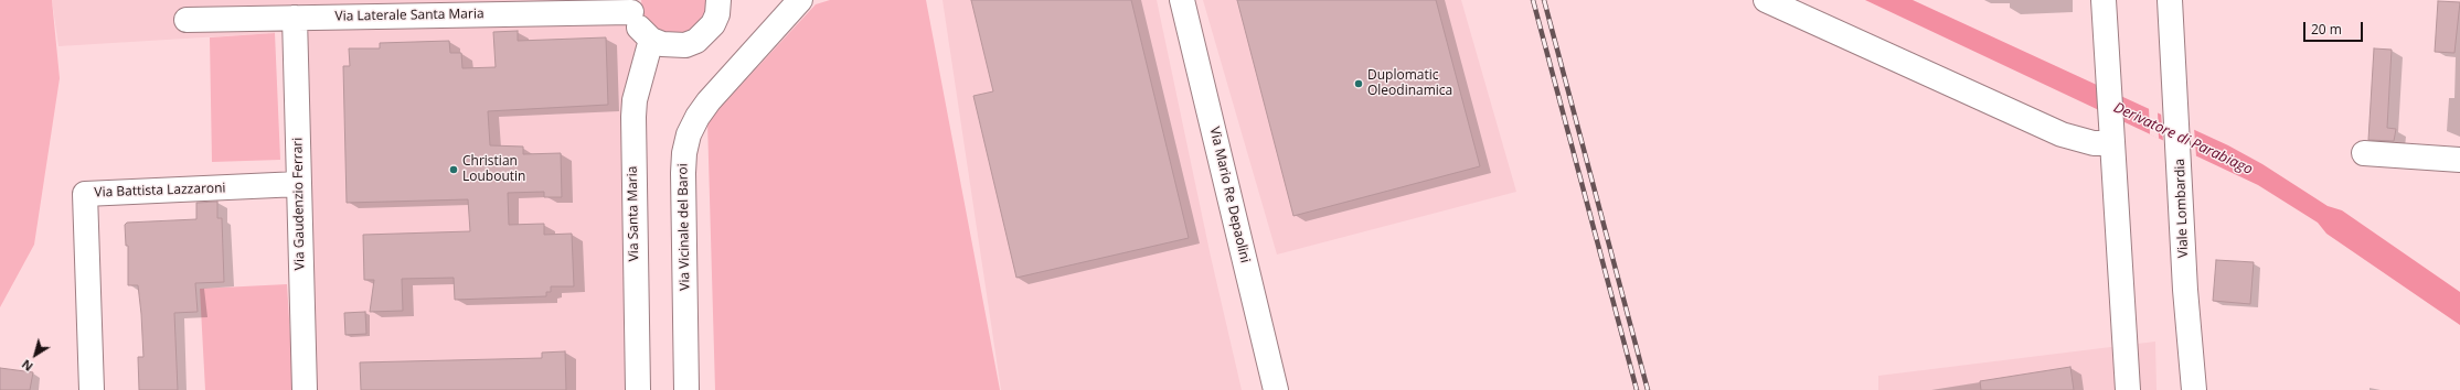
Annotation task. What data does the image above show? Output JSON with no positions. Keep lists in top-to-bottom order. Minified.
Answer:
{"streets":{"street":["Via Laterale Santa Maria","Via Battista Lazzaroni","Via Mario Re Depaolini","Via Gaudenzio Ferrari","Viale Lombardia","Via Santa Maria","Via Vicinale del Baroi"]},"crossings":[["Via Laterale Santa Maria","Via Gaudenzio Ferrari"],["Via Battista Lazzaroni","Via Gaudenzio Ferrari"]],"water":["Derivatore di Parabiago"],"places":["Duplomatic Oleodinamica","Christian Louboutin"],"scale_bar":"20 m","north":"bottom left"}
